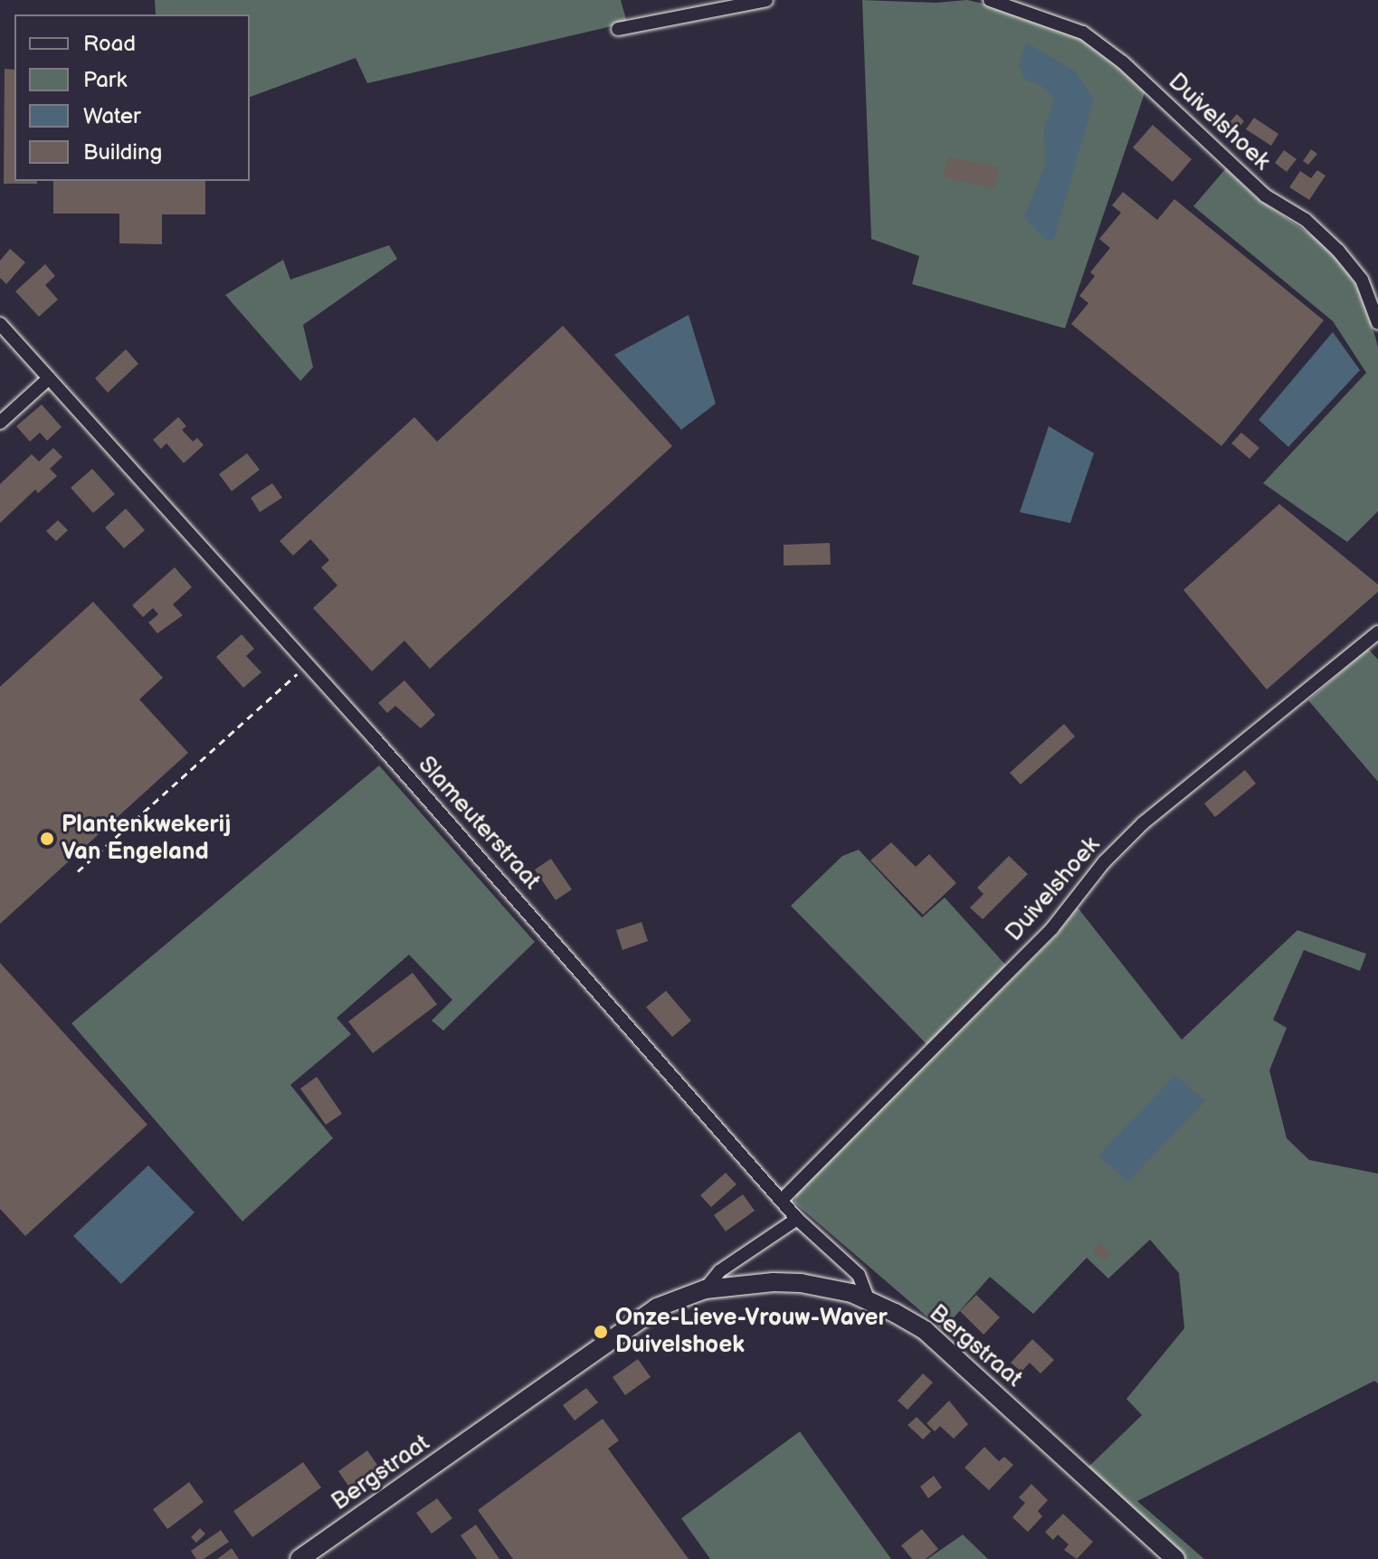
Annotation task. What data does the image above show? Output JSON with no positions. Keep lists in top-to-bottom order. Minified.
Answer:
{"streets":{"street":["Duivelshoek","Slameuterstraat","Bergstraat"]},"crossings":[["Duivelshoek","Slameuterstraat"],["Slameuterstraat","Bergstraat"]],"places":["Plantenkwekerij Van Engeland","Onze-Lieve-Vrouw-Waver Duivelshoek"],"legend":["Road","Park","Water","Building"]}
